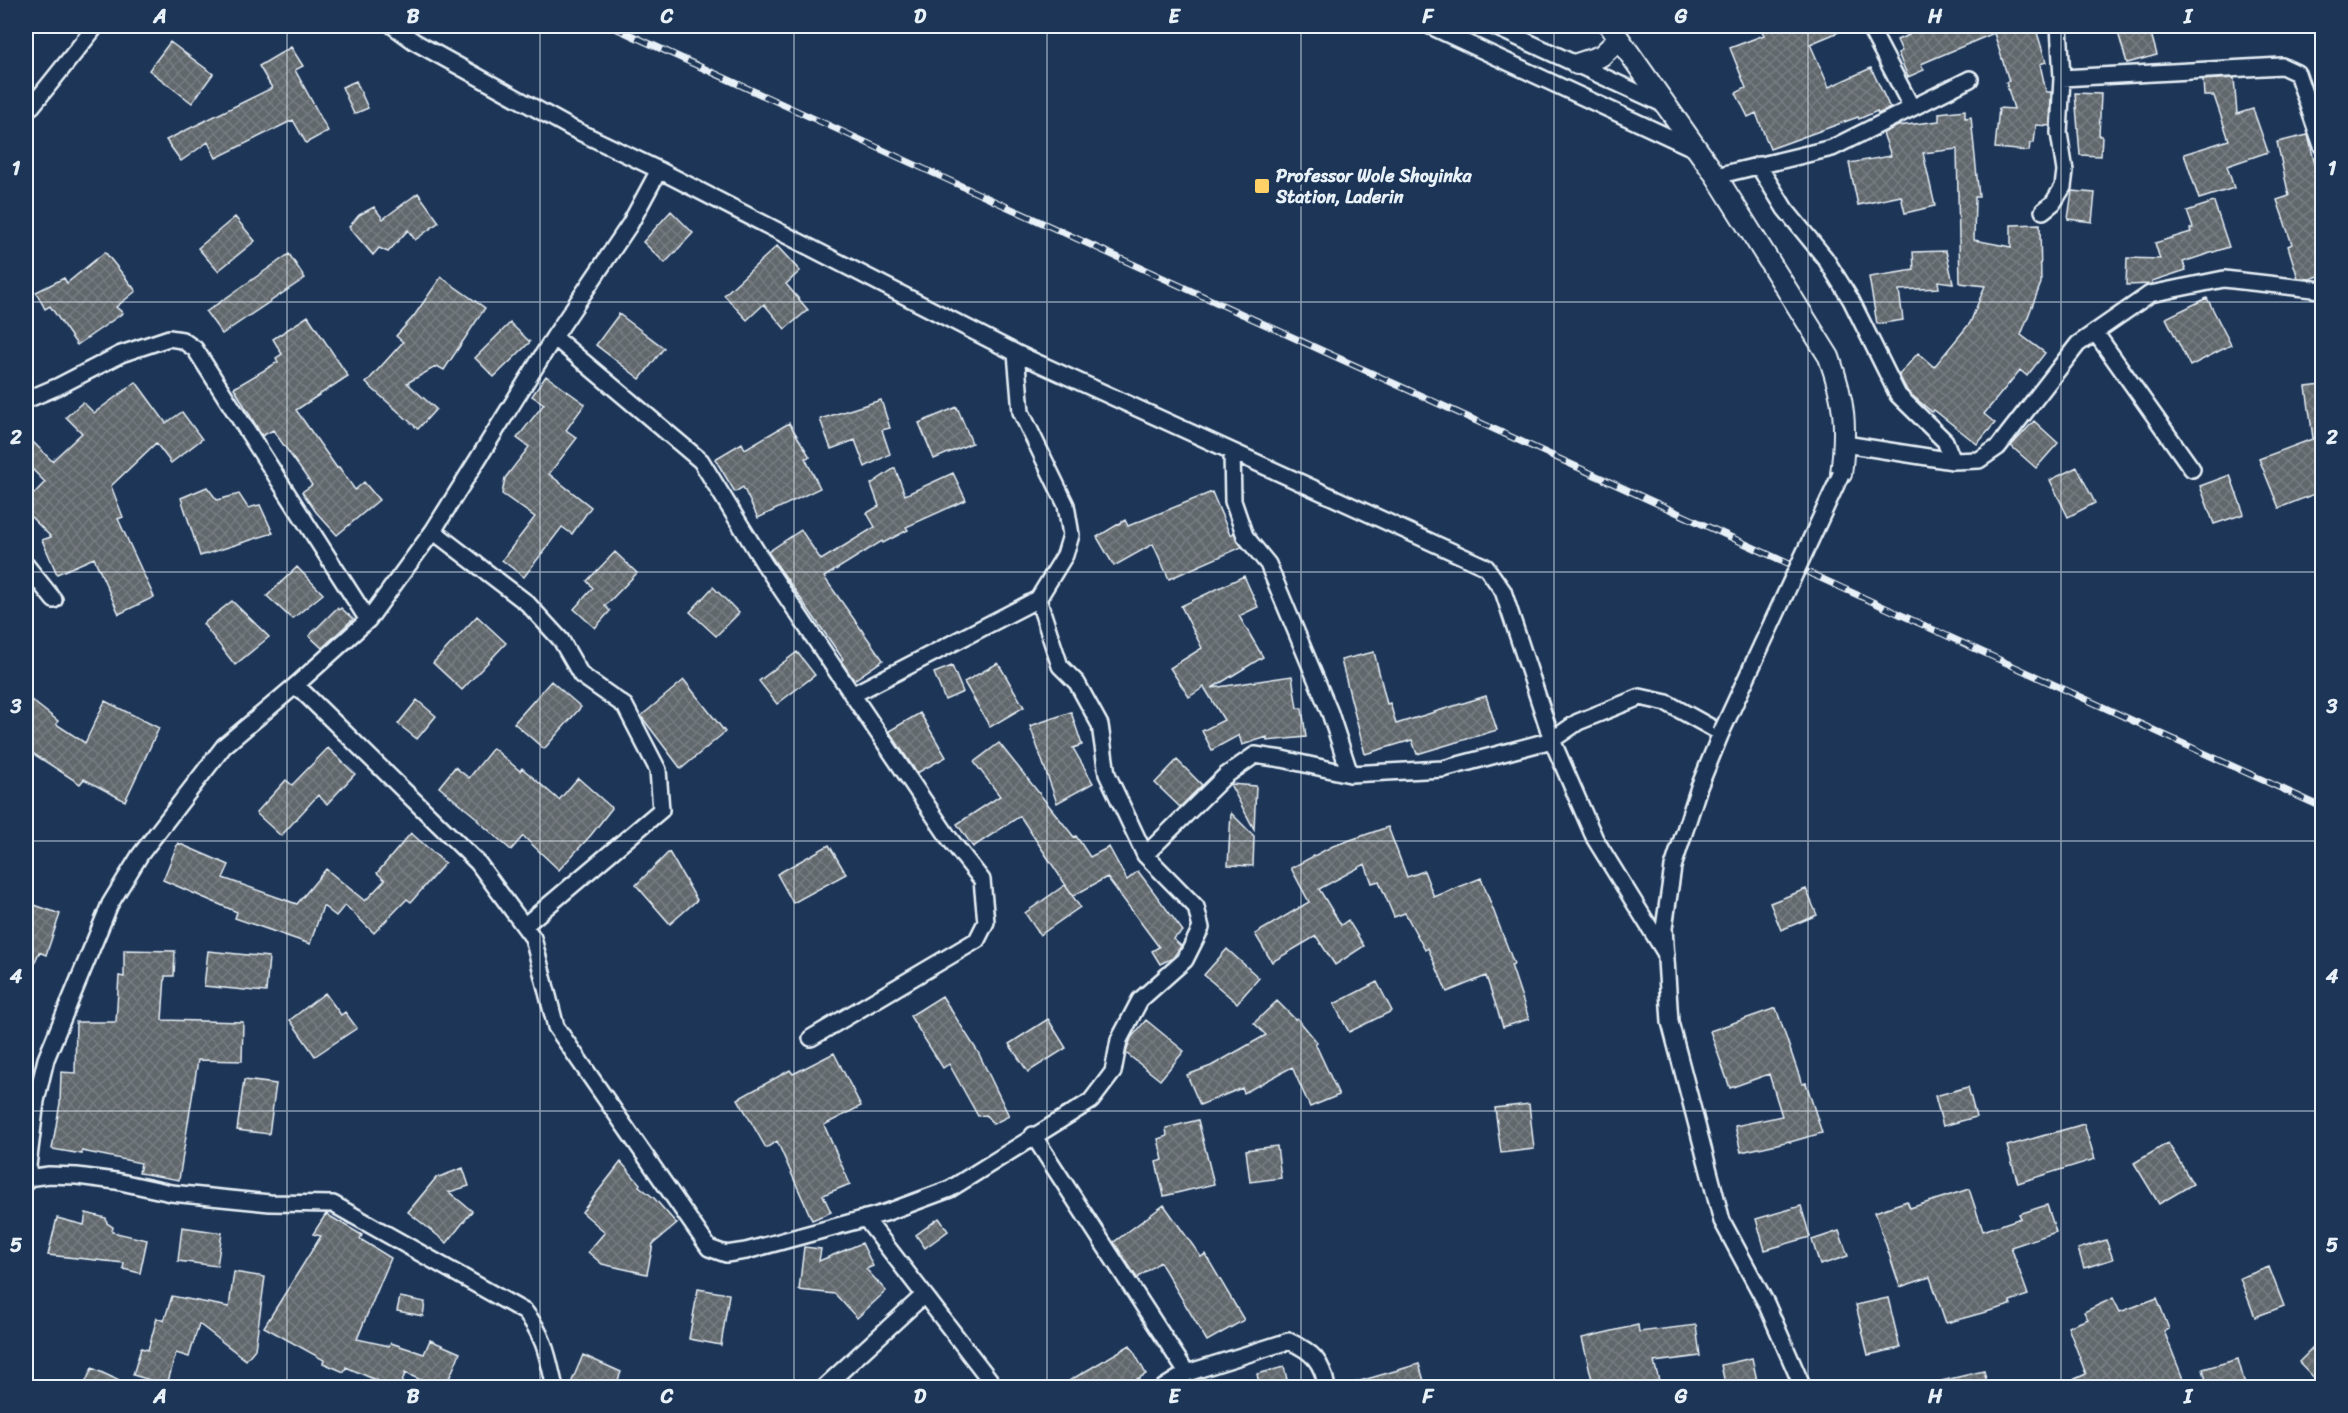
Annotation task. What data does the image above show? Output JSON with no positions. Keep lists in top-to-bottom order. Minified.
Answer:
{"places":{"transit":["Professor Wole Shoyinka Station, Laderin"]},"grid":{"columns":["A","B","C","D","E","F","G","H","I"],"rows":["1","2","3","4","5"]}}
